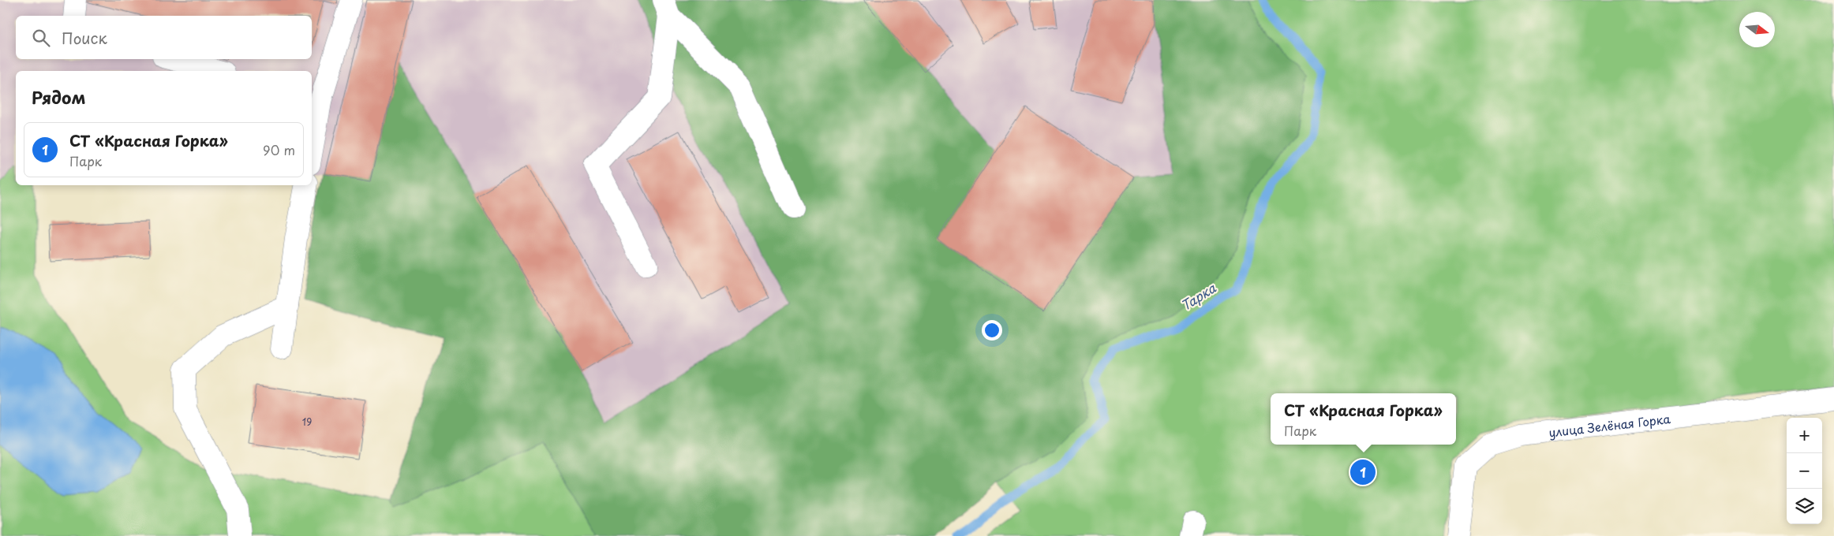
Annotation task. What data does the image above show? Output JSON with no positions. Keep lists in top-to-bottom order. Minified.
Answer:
{"streets":{"street":["улица Зелёная Горка"]},"water":["Тарка"],"house_numbers":["19"],"north":"right","page":{"search":"Поиск","heading":"Рядом","list":[{"mark":"1","name":"СТ «Красная Горка»","note":"Парк","value":"90 m"}],"popup":["СТ «Красная Горка»","Парк"],"map_buttons":["+","−"],"pins":"1"}}
